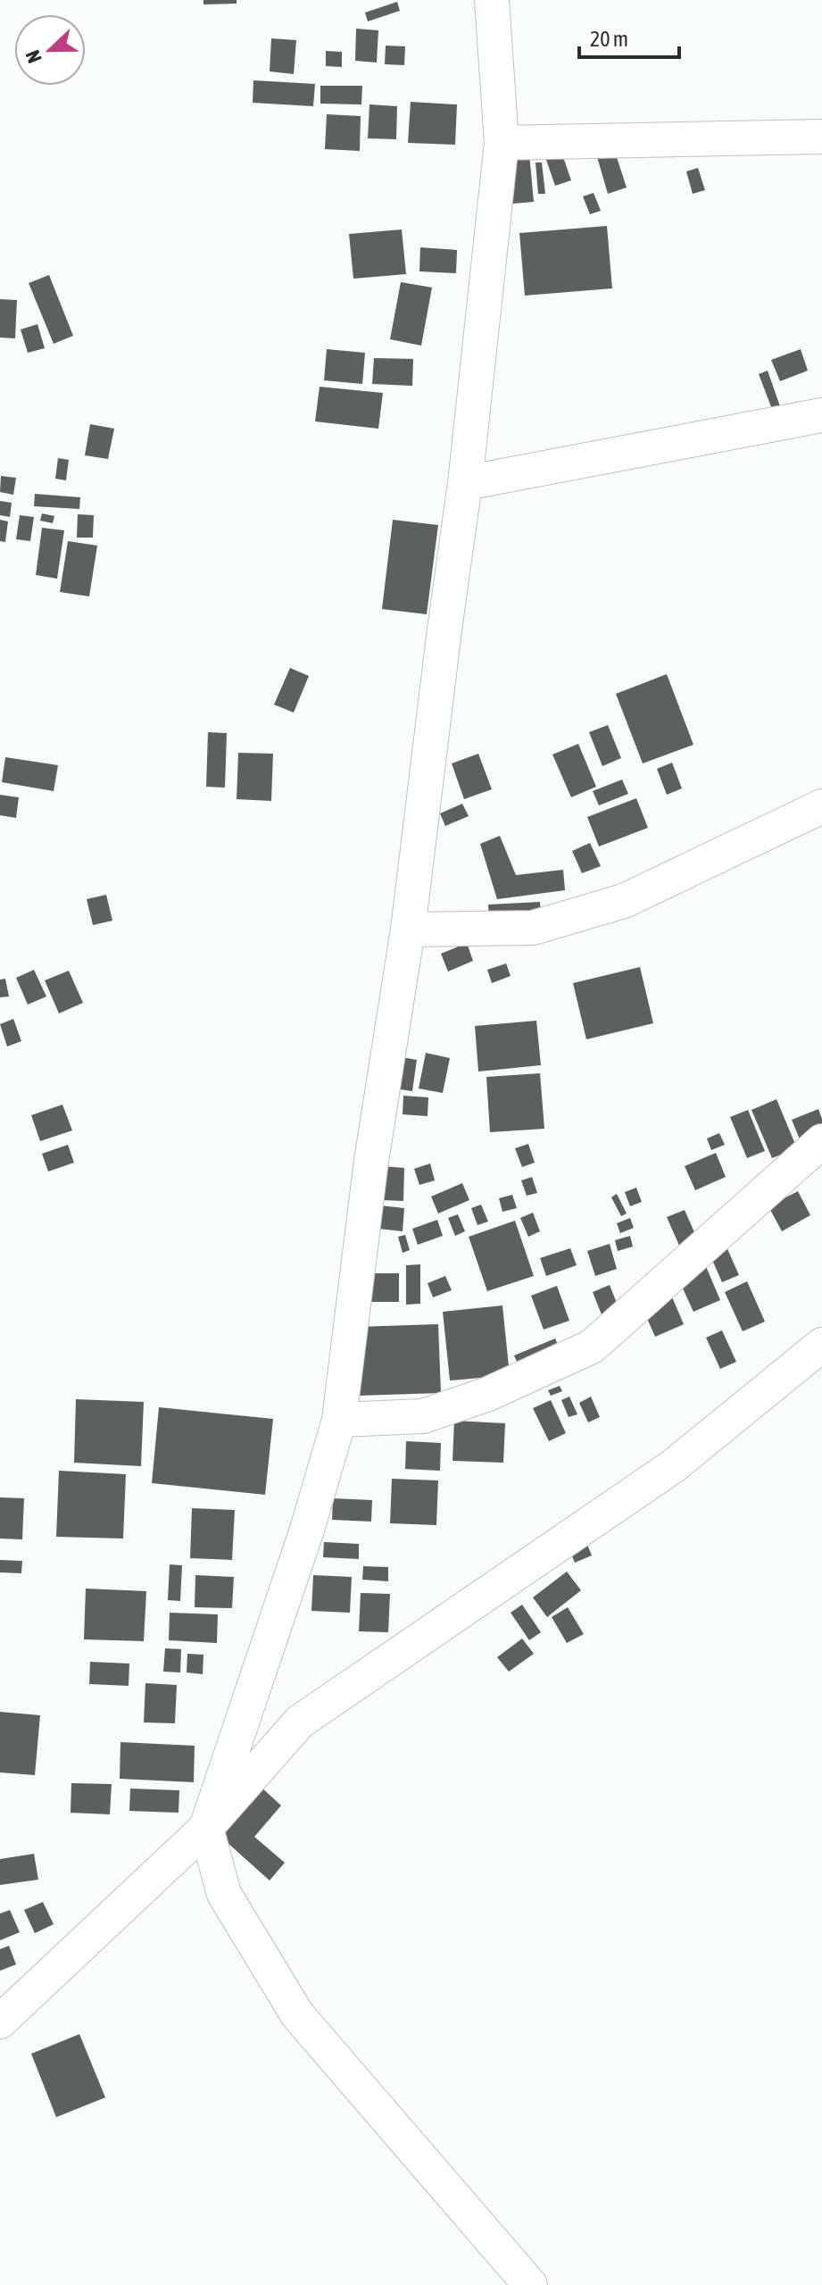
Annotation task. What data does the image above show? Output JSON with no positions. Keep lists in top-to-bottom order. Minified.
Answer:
{"scale_bar":"20 m","north":"left"}
